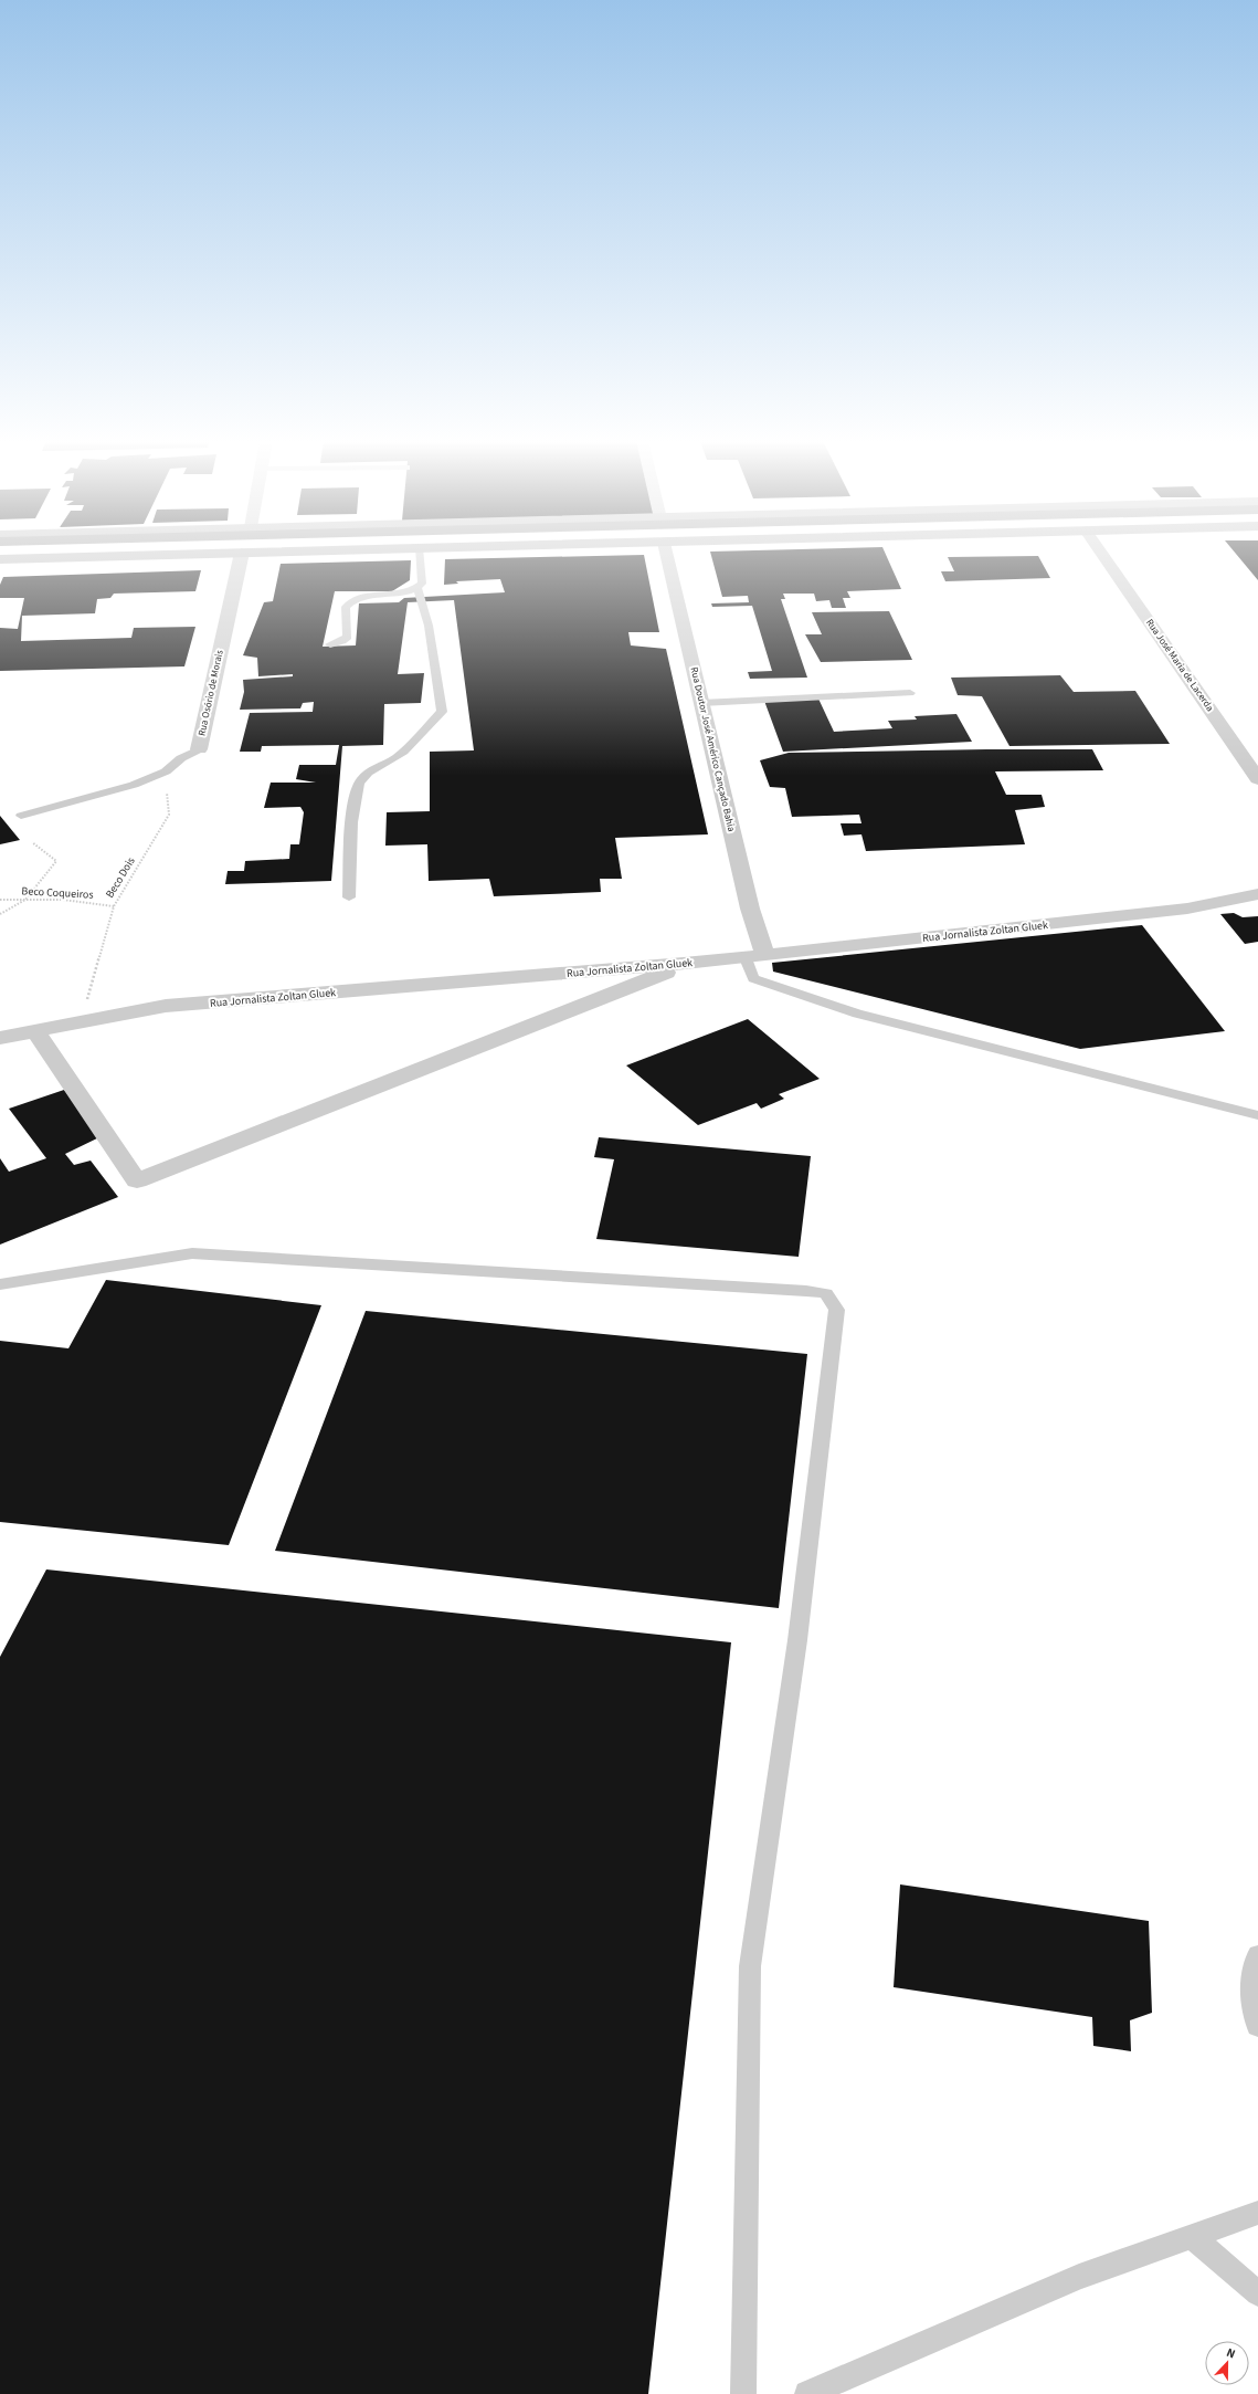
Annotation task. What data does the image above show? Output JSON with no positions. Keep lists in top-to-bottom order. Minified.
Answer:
{"streets":{"street":["Rua José Maria de Lacerda","Rua Osório de Morais","Rua Doutor José Américo Cançado Bahia","Rua Jornalista Zoltan Gluek"],"path":["Beco Dois","Beco Coqueiros"]},"crossings":[["Rua Osório de Morais","Beco Dois"],["Rua Doutor José Américo Cançado Bahia","Rua Jornalista Zoltan Gluek"],["Beco Dois","Beco Coqueiros"],["Beco Dois","Rua Jornalista Zoltan Gluek"]],"north":"top"}
